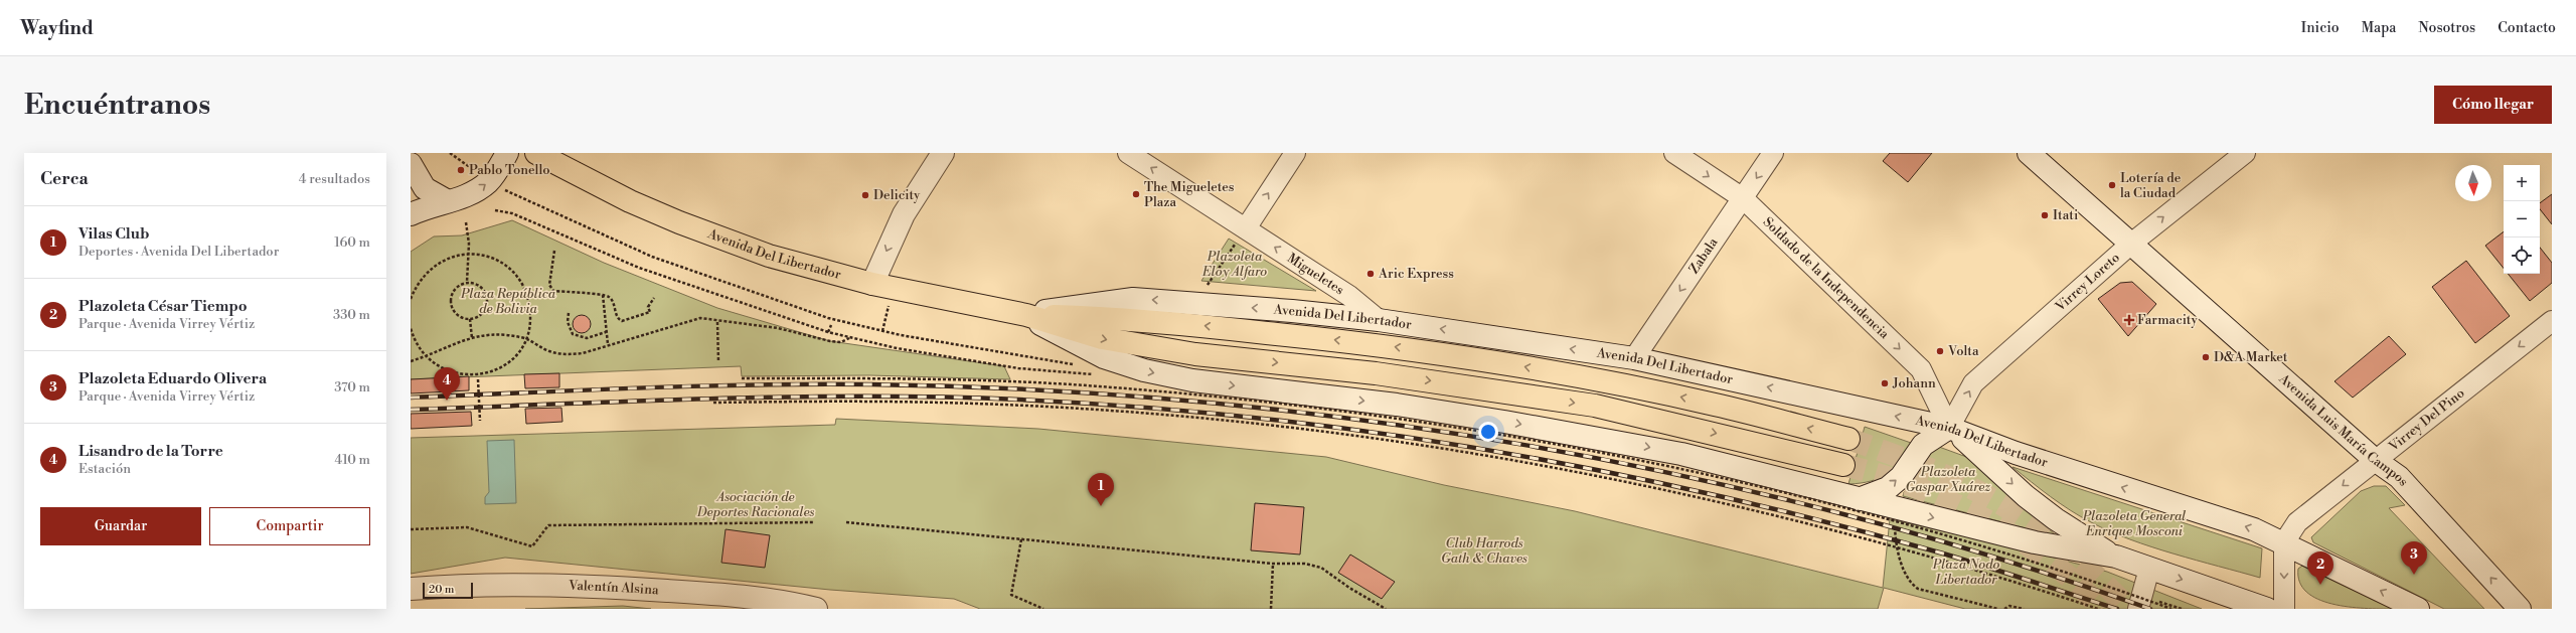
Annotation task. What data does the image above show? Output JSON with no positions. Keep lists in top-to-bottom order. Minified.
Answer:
{"streets":{"main road":["Avenida Del Libertador","Avenida Luis María Campos","Valentín Alsina"],"street":["Zabala","Migueletes","Soldado de la Independencia","Virrey Loreto","Virrey Del Pino"]},"crossings":[["Avenida Del Libertador","Zabala"],["Avenida Del Libertador","Migueletes"],["Avenida Del Libertador","Soldado de la Independencia"],["Avenida Del Libertador","Virrey Loreto"],["Avenida Del Libertador","Virrey Del Pino"],["Zabala","Soldado de la Independencia"],["Soldado de la Independencia","Virrey Loreto"],["Virrey Loreto","Avenida Luis María Campos"],["Virrey Del Pino","Avenida Luis María Campos"]],"one_way":["Zabala","Migueletes","Soldado de la Independencia","Virrey Loreto","Virrey Del Pino"],"parks":["Plazoleta Eloy Alfaro","Plaza República de Bolivia","Plazoleta Gaspar Xuárez","Asociación de Deportes Racionales","Plazoleta General Enrique Mosconi","Club Harrods Gath & Chaves","Plaza Nodo Libertador"],"places":{"other":["Pablo Tonello","Lotería de la Ciudad","The Migueletes Plaza","Delicity","Itati","Aric Express","Volta","D&A Market","Johann"],"health":["Farmacity"]},"scale_bar":"20 m","north":"bottom","page":{"header":"Wayfind","nav":["Inicio","Mapa","Nosotros","Contacto"],"buttons":["Cómo llegar",["Guardar","Compartir"]],"title":"Encuéntranos","heading":["Cerca","4 resultados"],"map_buttons":["+","−"],"list":[{"mark":"1","name":"Vilas Club","note":"Deportes · Avenida Del Libertador","value":"160 m"},{"mark":"2","name":"Plazoleta César Tiempo","note":"Parque · Avenida Virrey Vértiz","value":"330 m"},{"mark":"3","name":"Plazoleta Eduardo Olivera","note":"Parque · Avenida Virrey Vértiz","value":"370 m"},{"mark":"4","name":"Lisandro de la Torre","note":"Estación","value":"410 m"}],"pins":["4","1","3","2"],"scale":"20 m"}}
